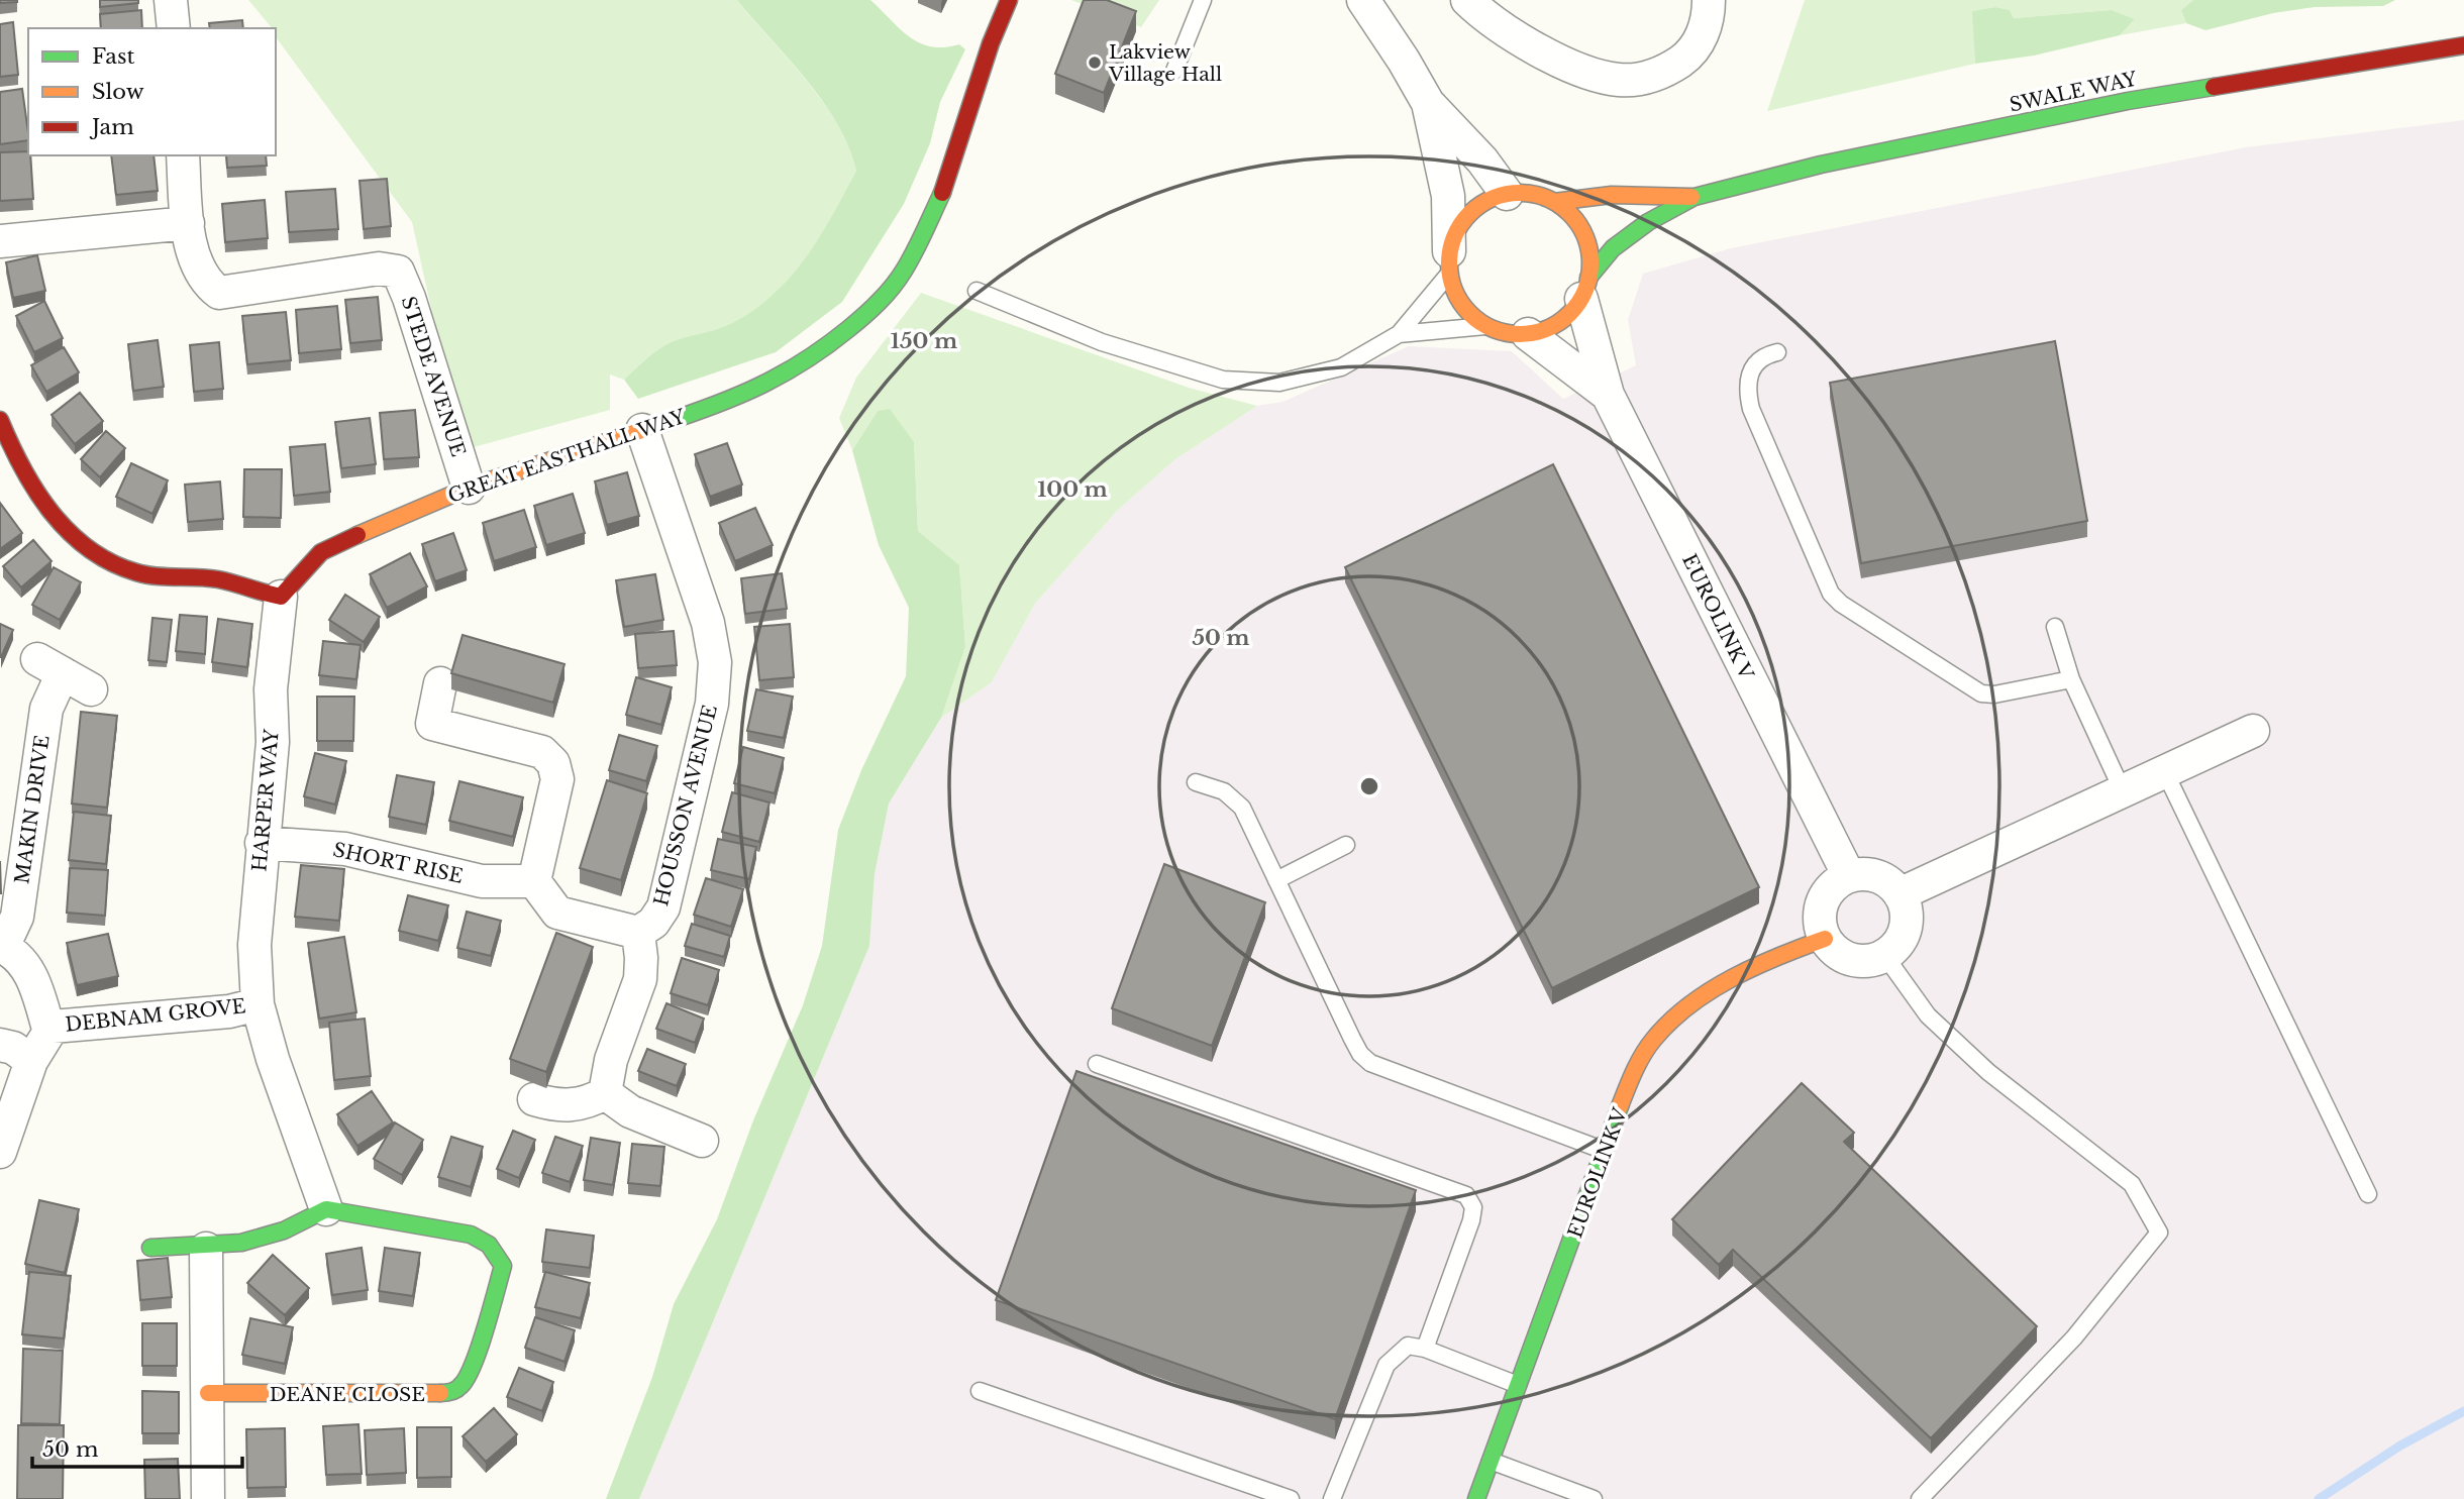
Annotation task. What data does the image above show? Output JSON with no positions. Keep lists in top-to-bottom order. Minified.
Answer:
{"streets":{"street":["SWALE WAY","STEDE AVENUE","GREAT EASTHALL WAY","EUROLINK V","HARPER WAY","HOUSSON AVENUE","MAKIN DRIVE","SHORT RISE","DEBNAM GROVE","DEANE CLOSE"]},"crossings":[["SWALE WAY","EUROLINK V"],["STEDE AVENUE","GREAT EASTHALL WAY"],["GREAT EASTHALL WAY","HARPER WAY"],["GREAT EASTHALL WAY","HOUSSON AVENUE"],["HARPER WAY","SHORT RISE"],["HARPER WAY","DEBNAM GROVE"],["MAKIN DRIVE","DEBNAM GROVE"]],"places":["Lakview Village Hall"],"legend":["Fast","Slow","Jam"],"scale_bar":"50 m","rings":["150 m","100 m","50 m"]}
